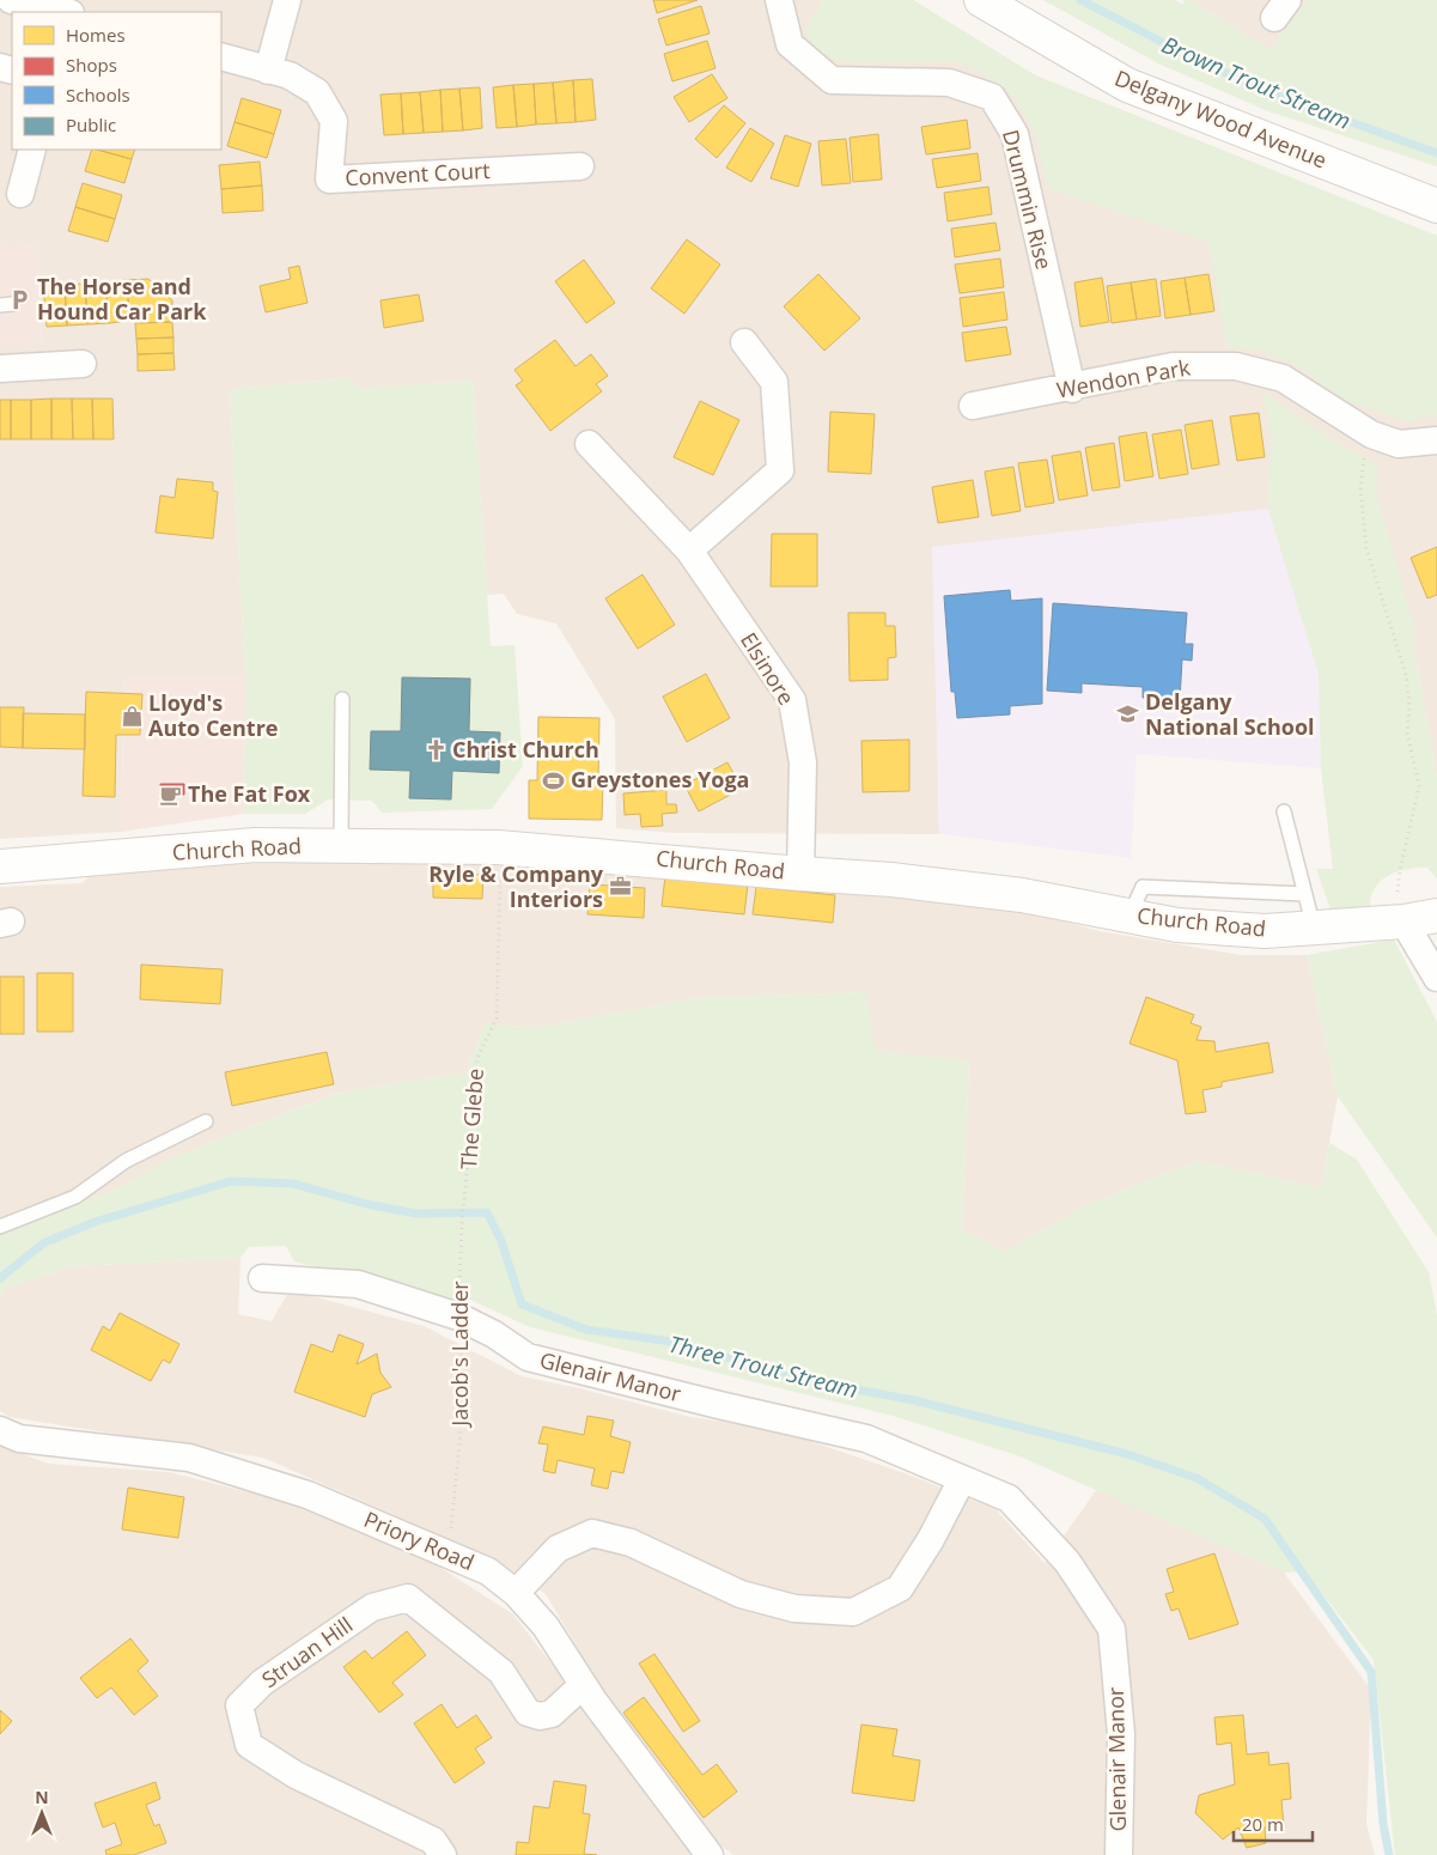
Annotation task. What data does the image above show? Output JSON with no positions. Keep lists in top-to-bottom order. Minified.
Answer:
{"streets":{"main road":["Delgany Wood Avenue","Church Road"],"street":["Convent Court","Drummin Rise","Wendon Park","Elsinore","Glenair Manor","Priory Road","Struan Hill"],"path":["The Glebe","Jacob's Ladder"]},"crossings":[["Drummin Rise","Wendon Park"],["Elsinore","Church Road"],["The Glebe","Jacob's Ladder"],["Jacob's Ladder","Glenair Manor"],["Jacob's Ladder","Priory Road"],["Priory Road","Struan Hill"]],"water":["Brown Trout Stream","Three Trout Stream"],"places":{"parking":["The Horse and Hound Car Park"],"school or university":["Delgany National School"],"shop":["Lloyd's Auto Centre"],"church":["Christ Church"],"sports":["Greystones Yoga"],"cafe":["The Fat Fox"],"office":["Ryle & Company Interiors"]},"legend":["Homes","Shops","Schools","Public"],"scale_bar":"20 m","north":"top"}
